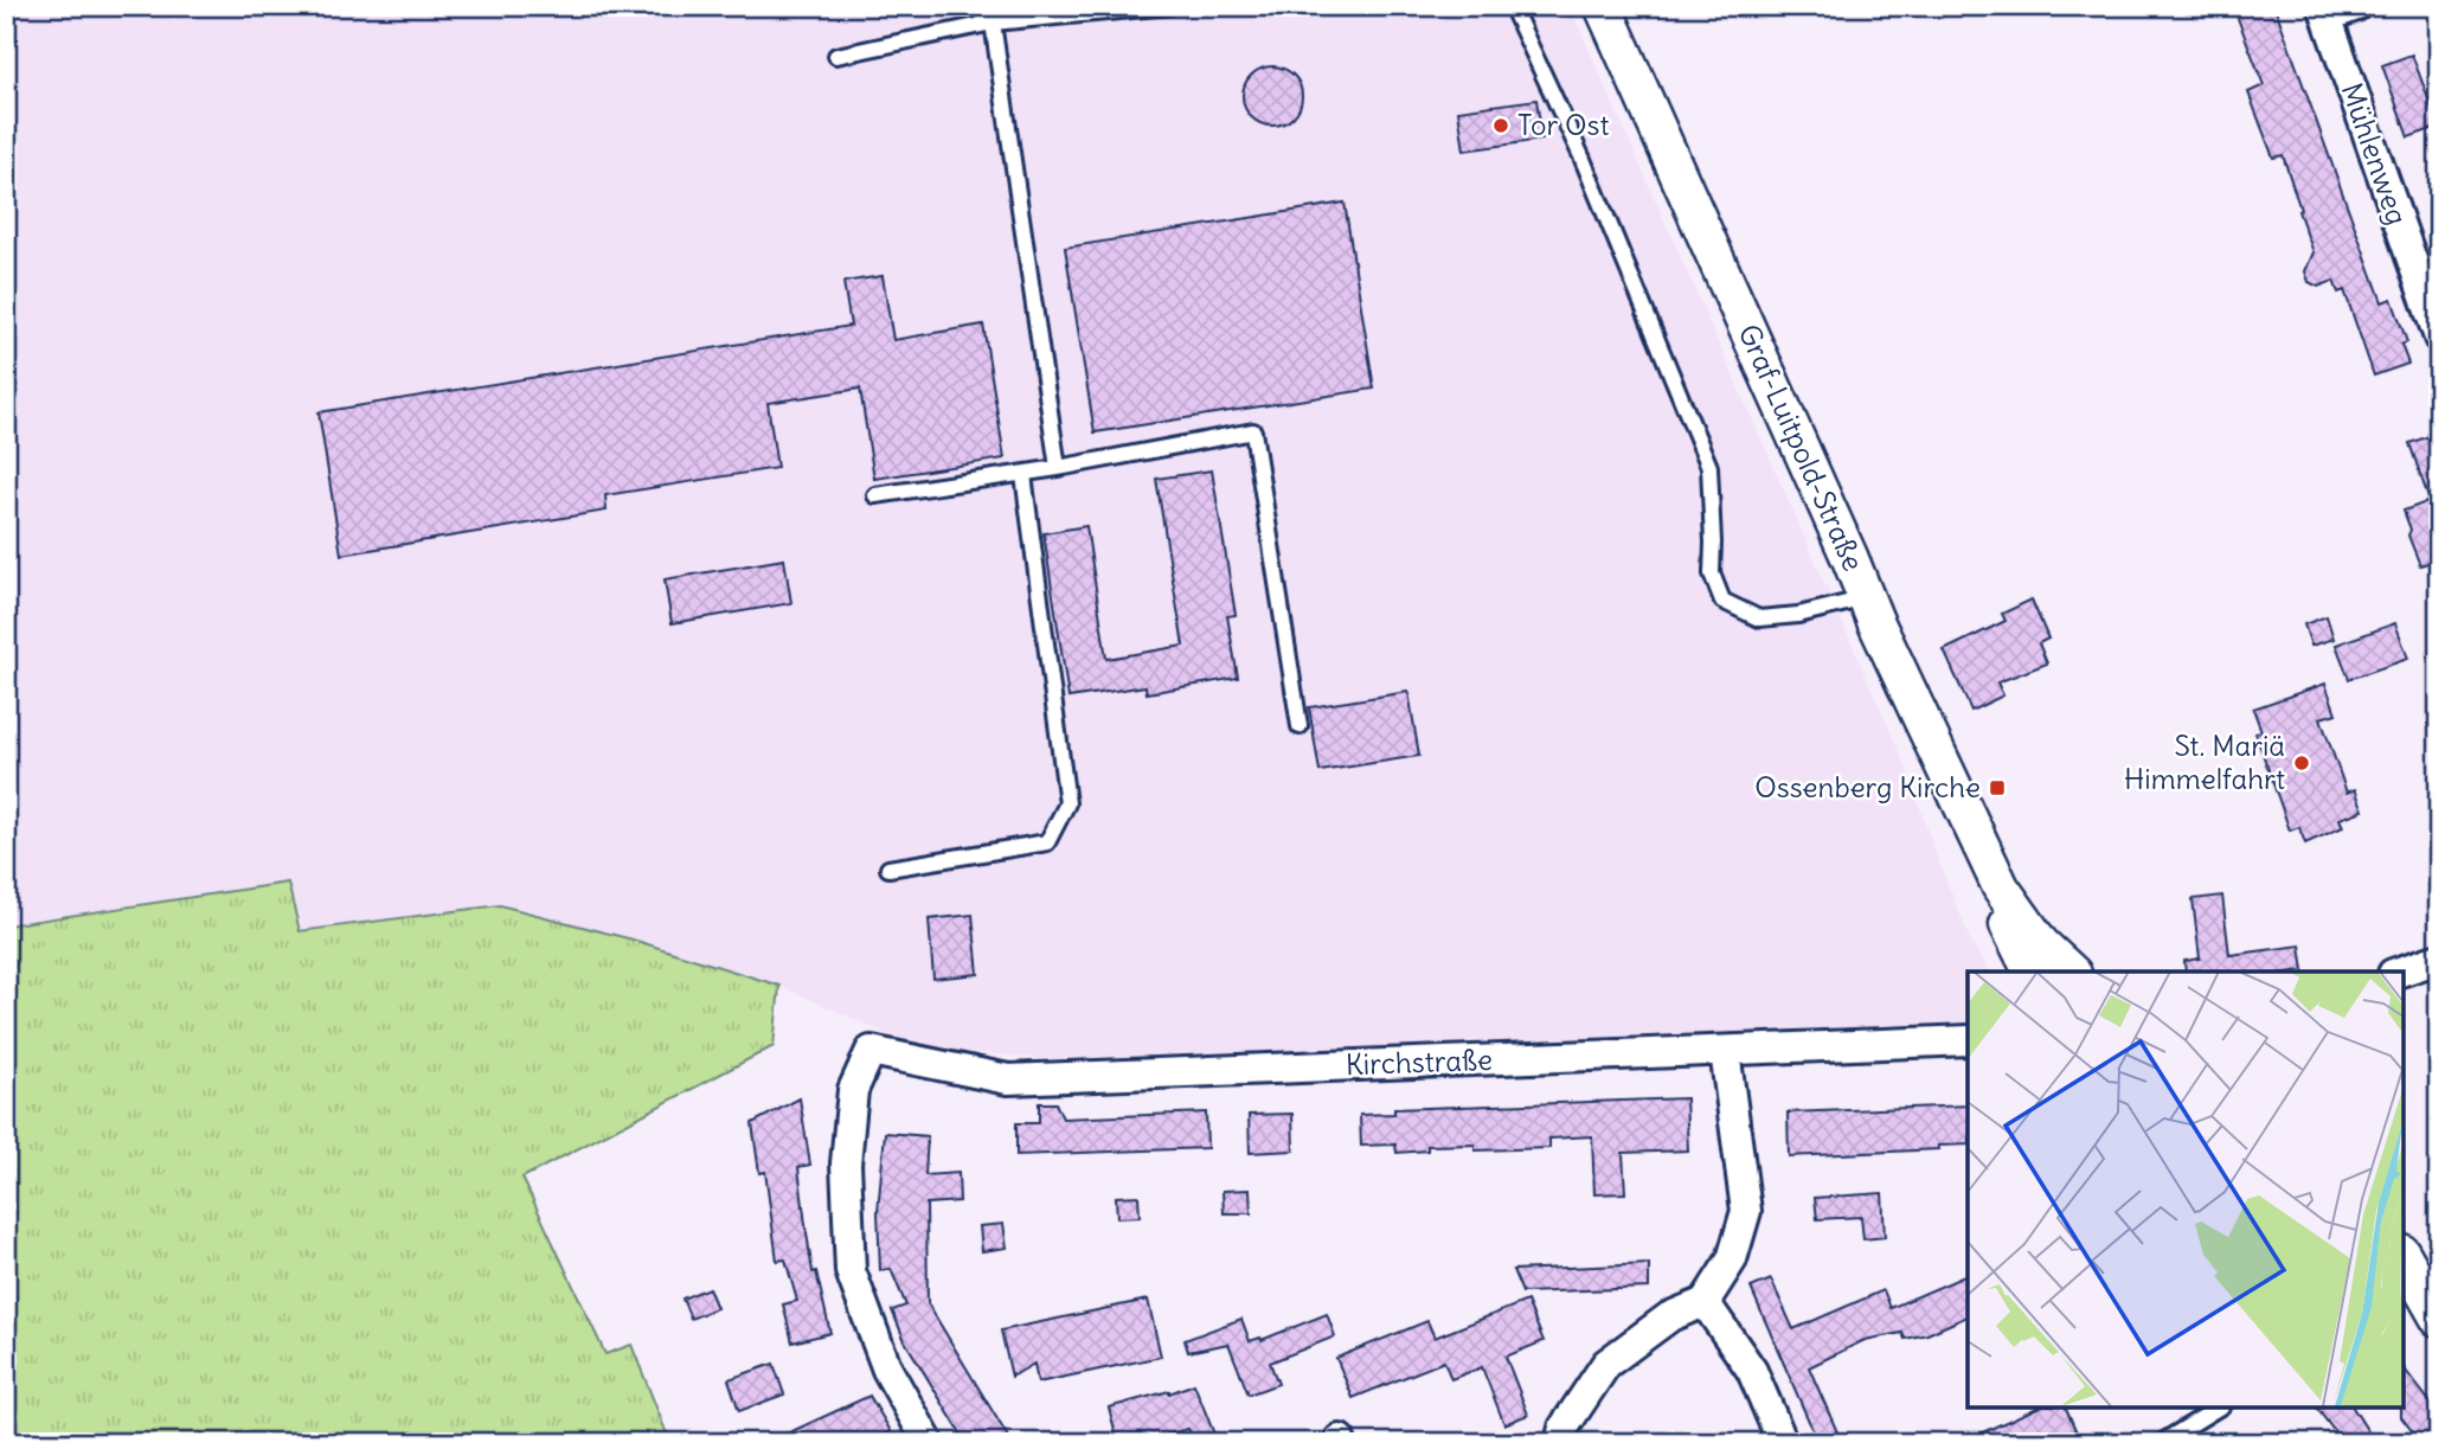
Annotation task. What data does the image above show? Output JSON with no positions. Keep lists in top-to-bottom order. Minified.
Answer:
{"streets":{"street":["Mühlenweg","Graf-Luitpold-Straße","Kirchstraße"]},"places":{"other":["Tor Ost","St. Mariä Himmelfahrt"],"transit":["Ossenberg Kirche"]}}
